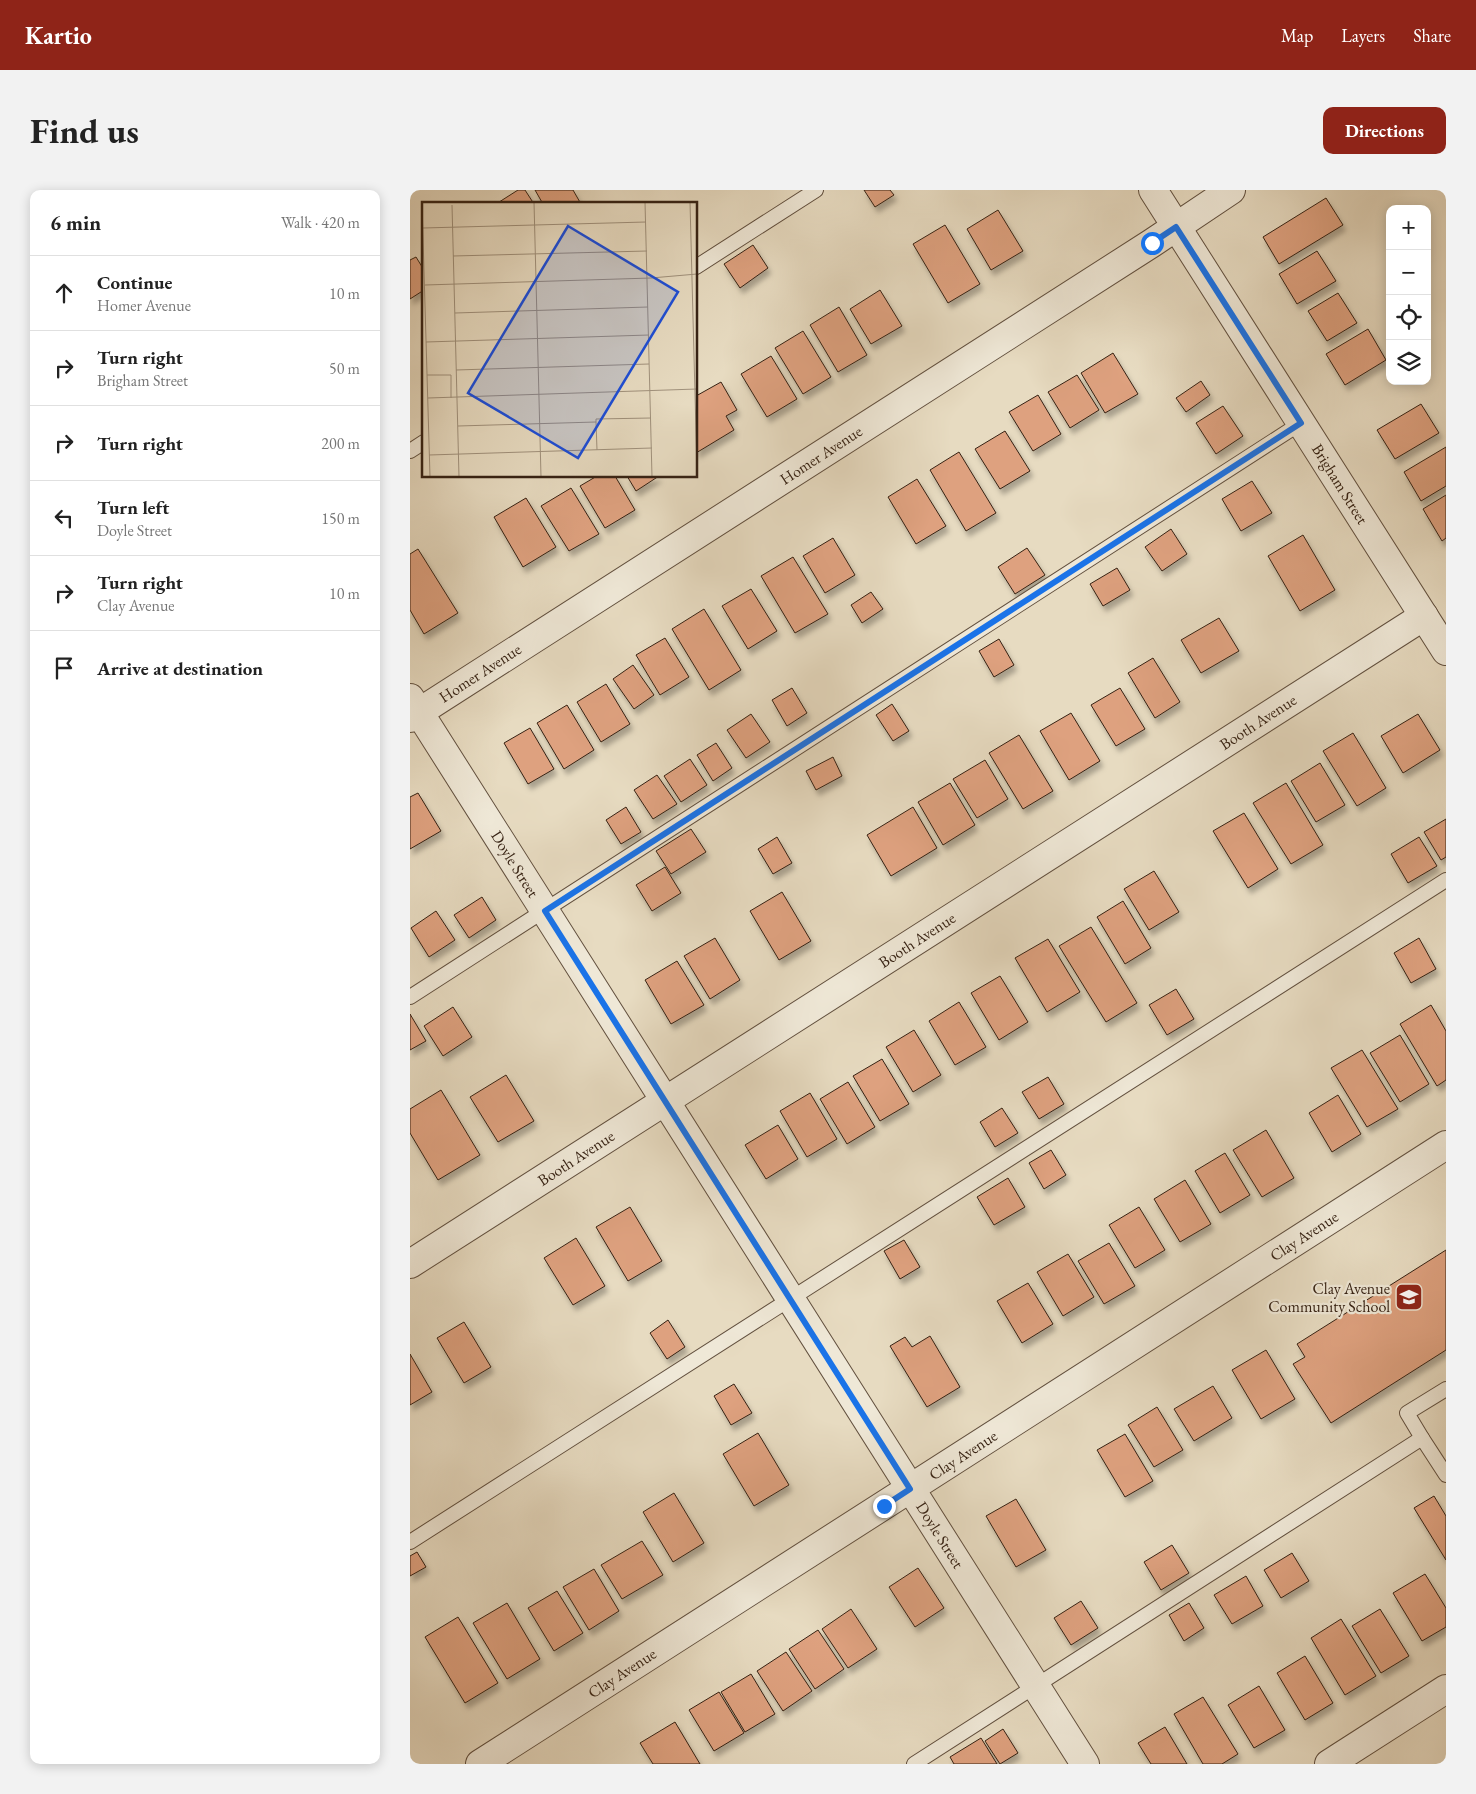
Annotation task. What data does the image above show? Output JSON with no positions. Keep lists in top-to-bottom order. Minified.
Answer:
{"streets":{"street":["Homer Avenue","Brigham Street","Booth Avenue","Doyle Street","Clay Avenue"]},"crossings":[["Homer Avenue","Brigham Street"],["Homer Avenue","Doyle Street"],["Brigham Street","Booth Avenue"],["Booth Avenue","Doyle Street"],["Doyle Street","Clay Avenue"]],"places":{"school or university":["Clay Avenue Community School"]},"page":{"header":"Kartio","nav":["Map","Layers","Share"],"buttons":"Directions","title":"Find us","heading":["6 min","Walk · 420 m"],"map_buttons":["+","−"],"list":[["Continue","Homer Avenue","10 m"],["Turn right","Brigham Street","50 m"],["Turn right","200 m"],["Turn left","Doyle Street","150 m"],["Turn right","Clay Avenue","10 m"],"Arrive at destination"]}}
